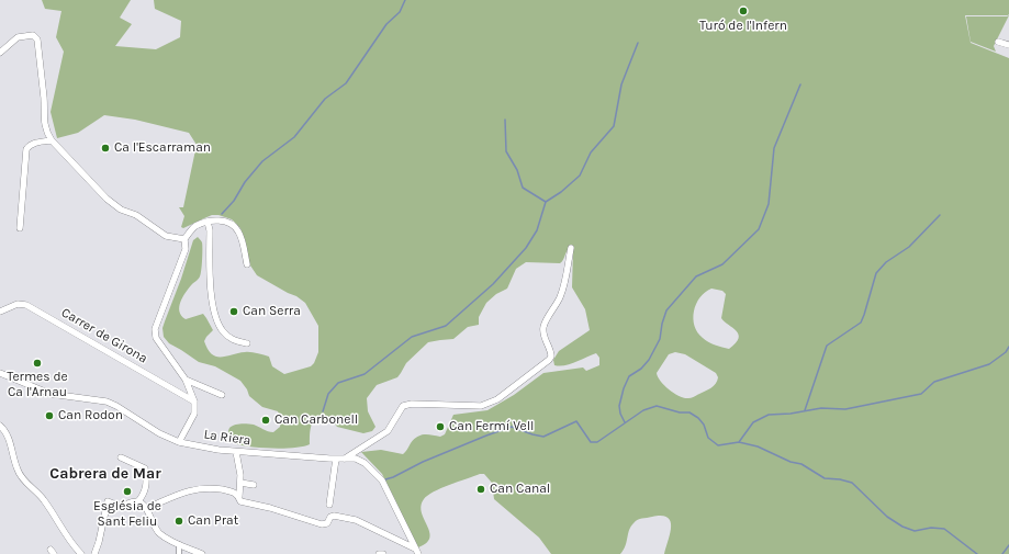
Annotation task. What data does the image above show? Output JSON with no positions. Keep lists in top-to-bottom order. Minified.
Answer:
{"streets":{"street":["Carrer de Girona","La Riera"]},"districts":["Cabrera de Mar"],"places":["Turó de l'Infern","Ca l'Escarraman","Can Serra","Termes de Ca l'Arnau","Can Rodon","Can Carbonell","Can Fermí Vell","Can Canal","Església de Sant Feliu","Can Prat"]}
